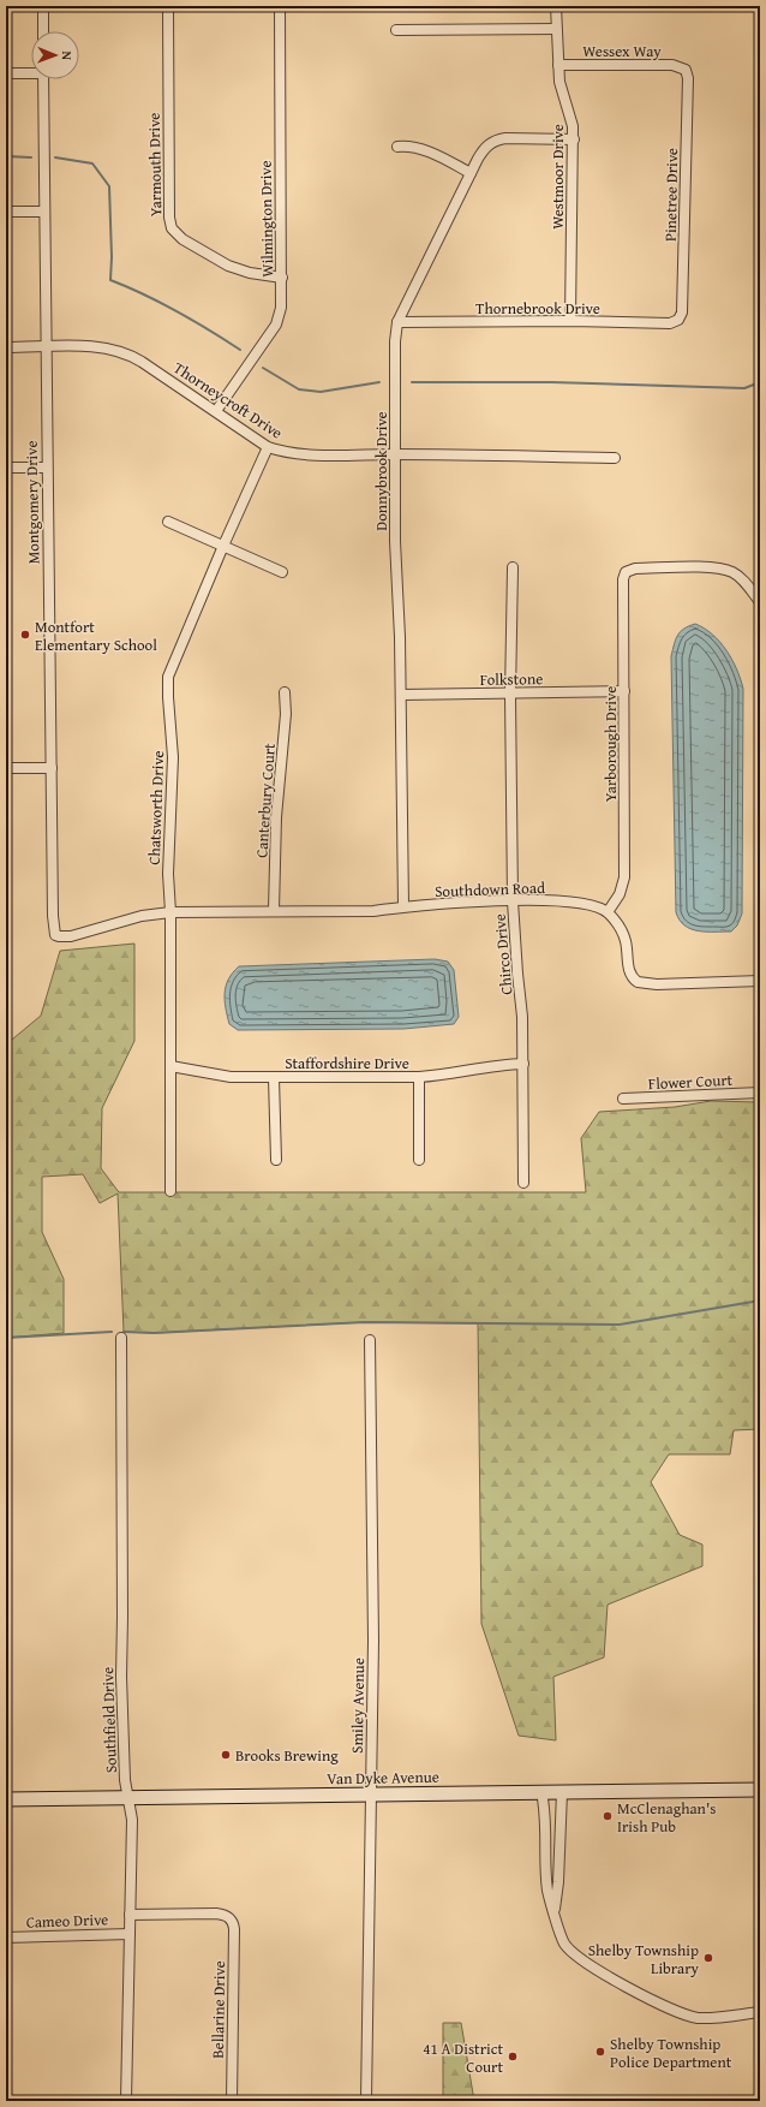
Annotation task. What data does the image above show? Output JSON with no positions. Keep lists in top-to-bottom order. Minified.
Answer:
{"streets":{"main road":["Van Dyke Avenue"],"street":["Wessex Way","Yarmouth Drive","Westmoor Drive","Pinetree Drive","Wilmington Drive","Thornebrook Drive","Thorneycroft Drive","Donnybrook Drive","Montgomery Drive","Folkstone","Yarborough Drive","Canterbury Court","Chatsworth Drive","Southdown Road","Chirco Drive","Staffordshire Drive","Flower Court","Smiley Avenue","Southfield Drive","Cameo Drive","Bellarine Drive"]},"crossings":[["Wessex Way","Westmoor Drive"],["Wessex Way","Pinetree Drive"],["Yarmouth Drive","Wilmington Drive"],["Westmoor Drive","Thornebrook Drive"],["Westmoor Drive","Donnybrook Drive"],["Pinetree Drive","Thornebrook Drive"],["Wilmington Drive","Thorneycroft Drive"],["Thornebrook Drive","Donnybrook Drive"],["Thorneycroft Drive","Donnybrook Drive"],["Thorneycroft Drive","Montgomery Drive"],["Thorneycroft Drive","Chatsworth Drive"],["Donnybrook Drive","Folkstone"],["Donnybrook Drive","Southdown Road"],["Montgomery Drive","Southdown Road"],["Folkstone","Yarborough Drive"],["Folkstone","Chirco Drive"],["Yarborough Drive","Southdown Road"],["Canterbury Court","Southdown Road"],["Chatsworth Drive","Southdown Road"],["Chatsworth Drive","Staffordshire Drive"],["Southdown Road","Chirco Drive"],["Chirco Drive","Staffordshire Drive"],["Smiley Avenue","Van Dyke Avenue"],["Southfield Drive","Van Dyke Avenue"],["Southfield Drive","Cameo Drive"],["Cameo Drive","Bellarine Drive"]],"places":["Montfort Elementary School","Brooks Brewing","McClenaghan's Irish Pub","Shelby Township Library","Shelby Township Police Department","41 A District Court"],"north":"right"}
